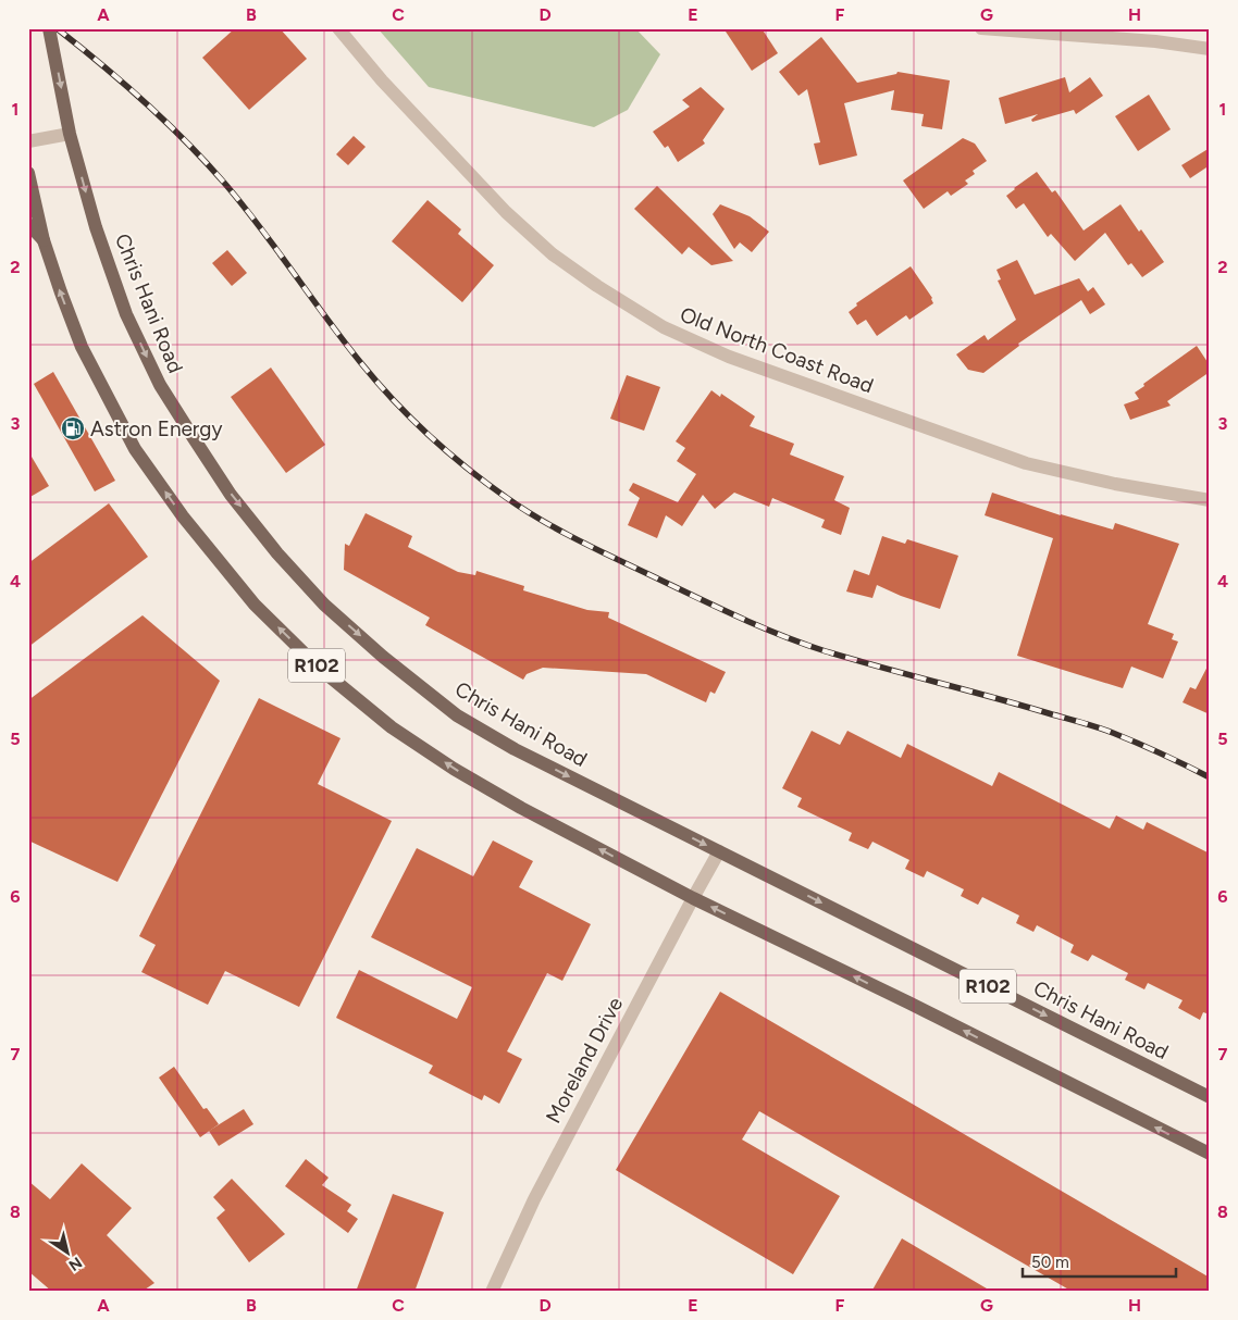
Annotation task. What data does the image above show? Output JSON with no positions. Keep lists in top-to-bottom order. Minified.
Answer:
{"streets":{"main road":["Chris Hani Road","R102"],"street":["Old North Coast Road","Moreland Drive"]},"crossings":[["Chris Hani Road","Moreland Drive"],["R102","Moreland Drive"]],"places":{"fuel station":["Astron Energy"]},"scale_bar":"50 m","north":"bottom right","grid":{"columns":["A","B","C","D","E","F","G","H"],"rows":["1","2","3","4","5","6","7","8"]}}
